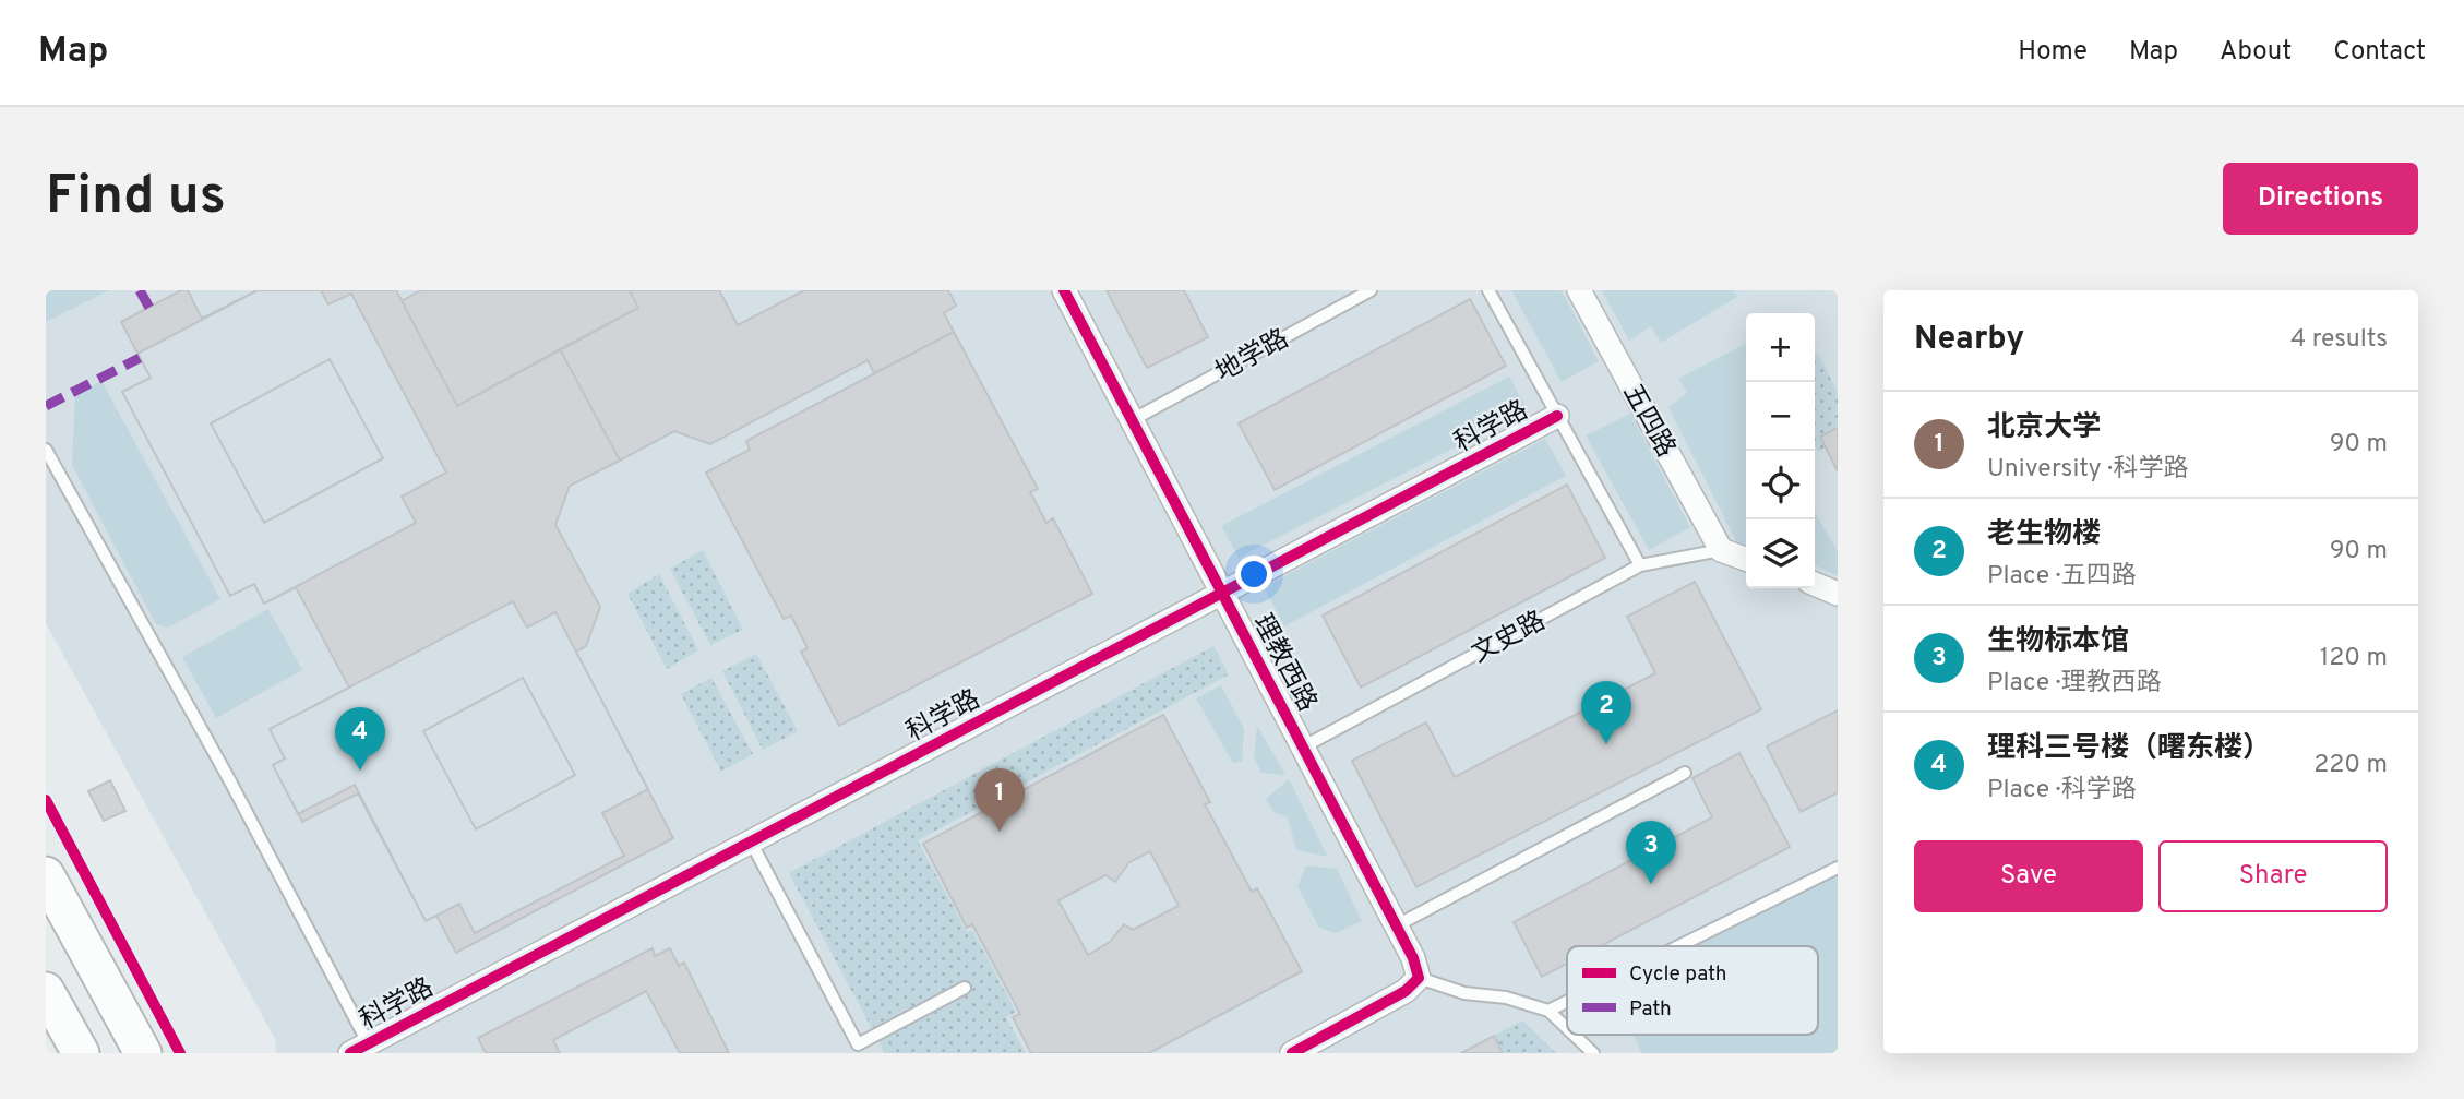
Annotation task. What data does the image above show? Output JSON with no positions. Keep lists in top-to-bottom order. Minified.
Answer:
{"streets":{"street":["五四路","科学路","理教西路"],"lane":["地学路","文史路"]},"crossings":[["地学路","理教西路"],["五四路","文史路"],["科学路","理教西路"],["文史路","理教西路"]],"legend":["Cycle path","Path"],"page":{"header":"Map","nav":["Home","Map","About","Contact"],"buttons":["Directions",["Save","Share"]],"title":"Find us","heading":["Nearby","4 results"],"map_buttons":["+","−"],"list":[{"mark":"1","name":"北京大学","note":"University · 科学路","value":"90 m"},{"mark":"2","name":"老生物楼","note":"Place · 五四路","value":"90 m"},{"mark":"3","name":"生物标本馆","note":"Place · 理教西路","value":"120 m"},{"mark":"4","name":"理科三号楼（曙东楼）","note":"Place · 科学路","value":"220 m"}],"pins":["2","4","1","3"]}}
